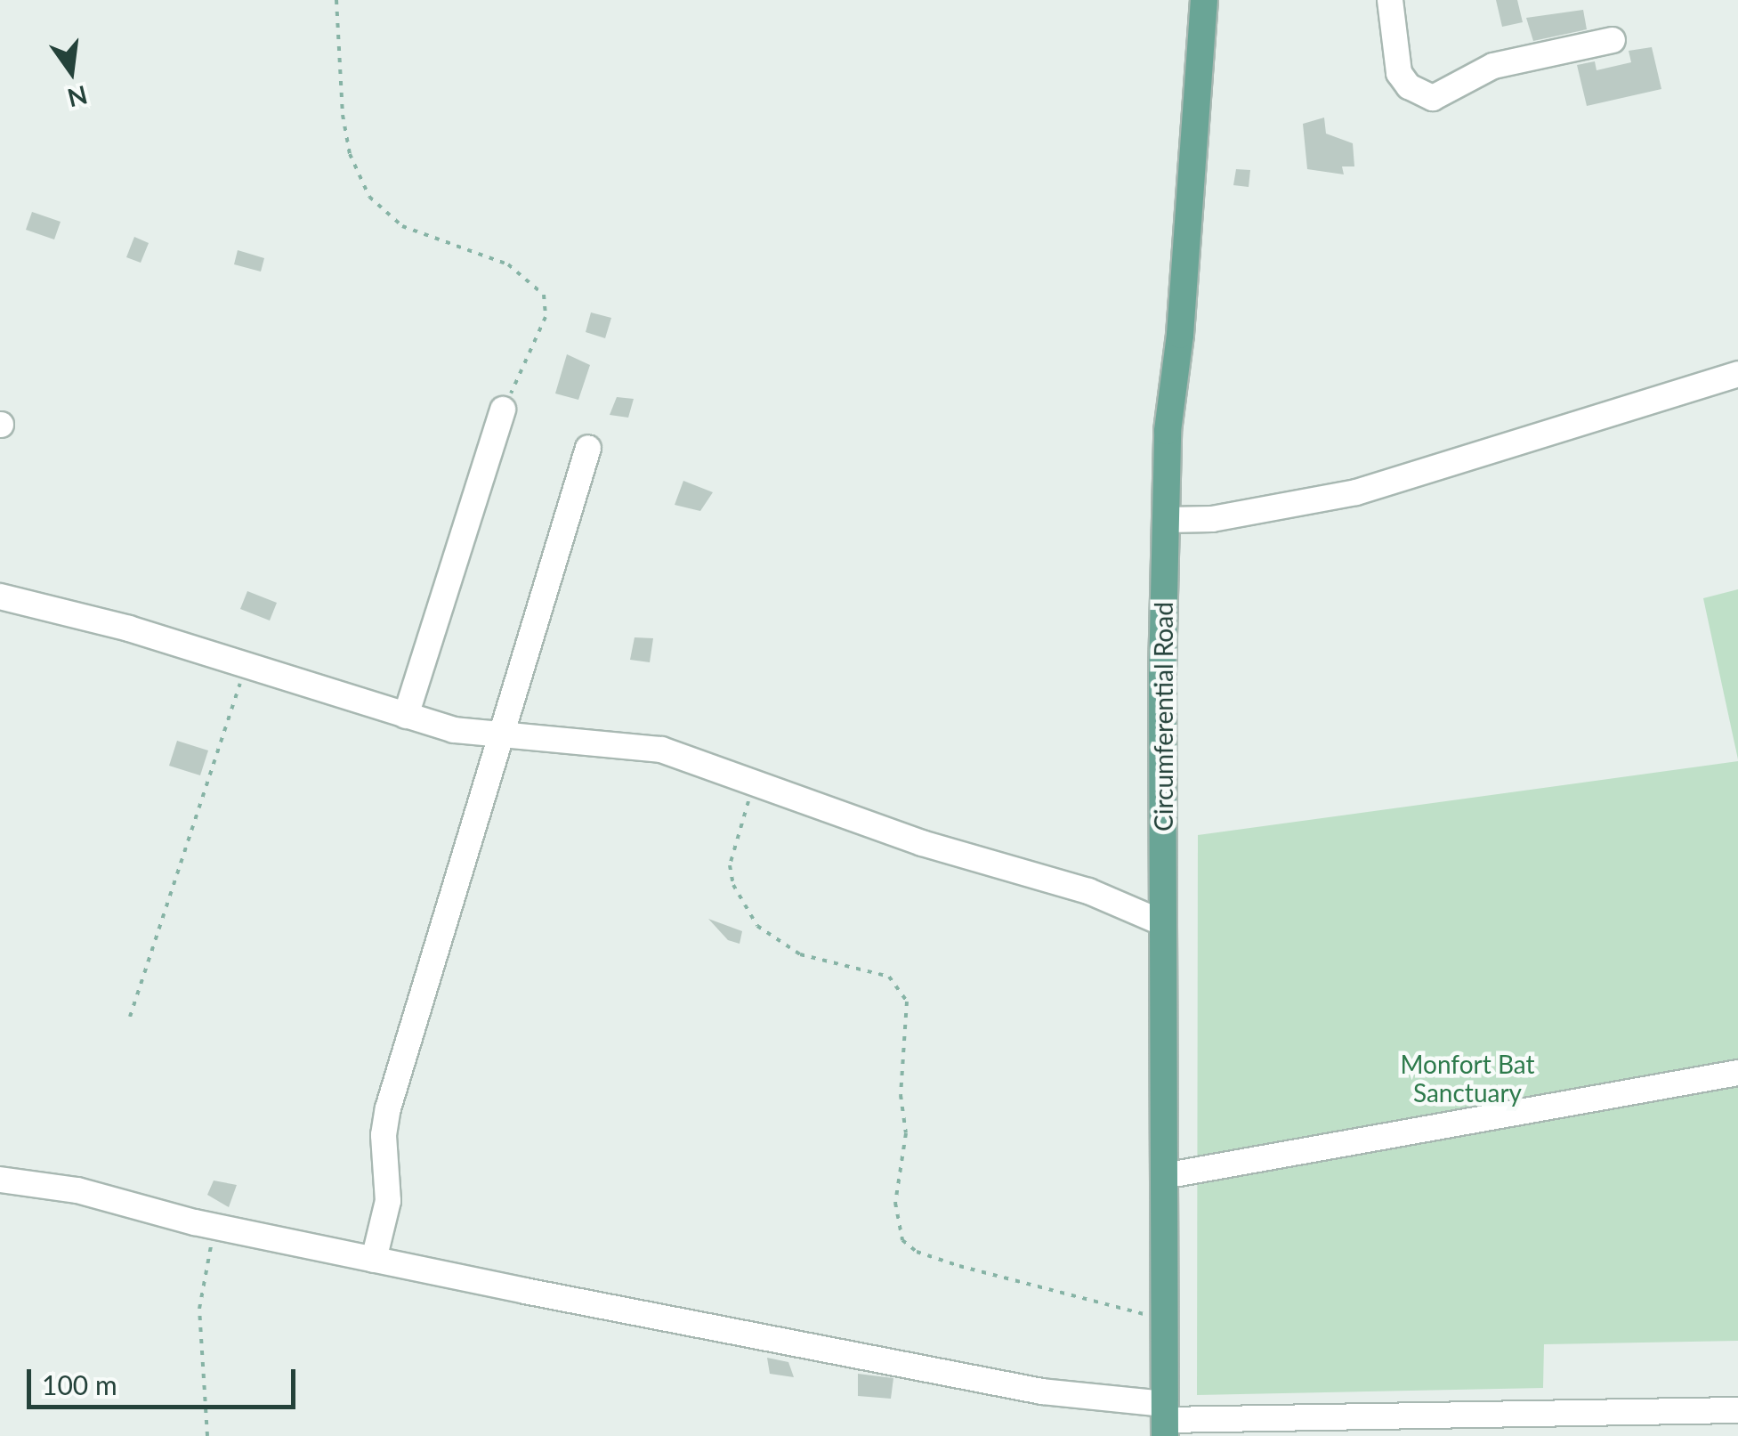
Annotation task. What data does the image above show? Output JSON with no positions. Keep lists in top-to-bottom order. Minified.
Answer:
{"streets":{"main road":["Circumferential Road"]},"parks":["Monfort Bat Sanctuary"],"scale_bar":"100 m","north":"bottom"}
